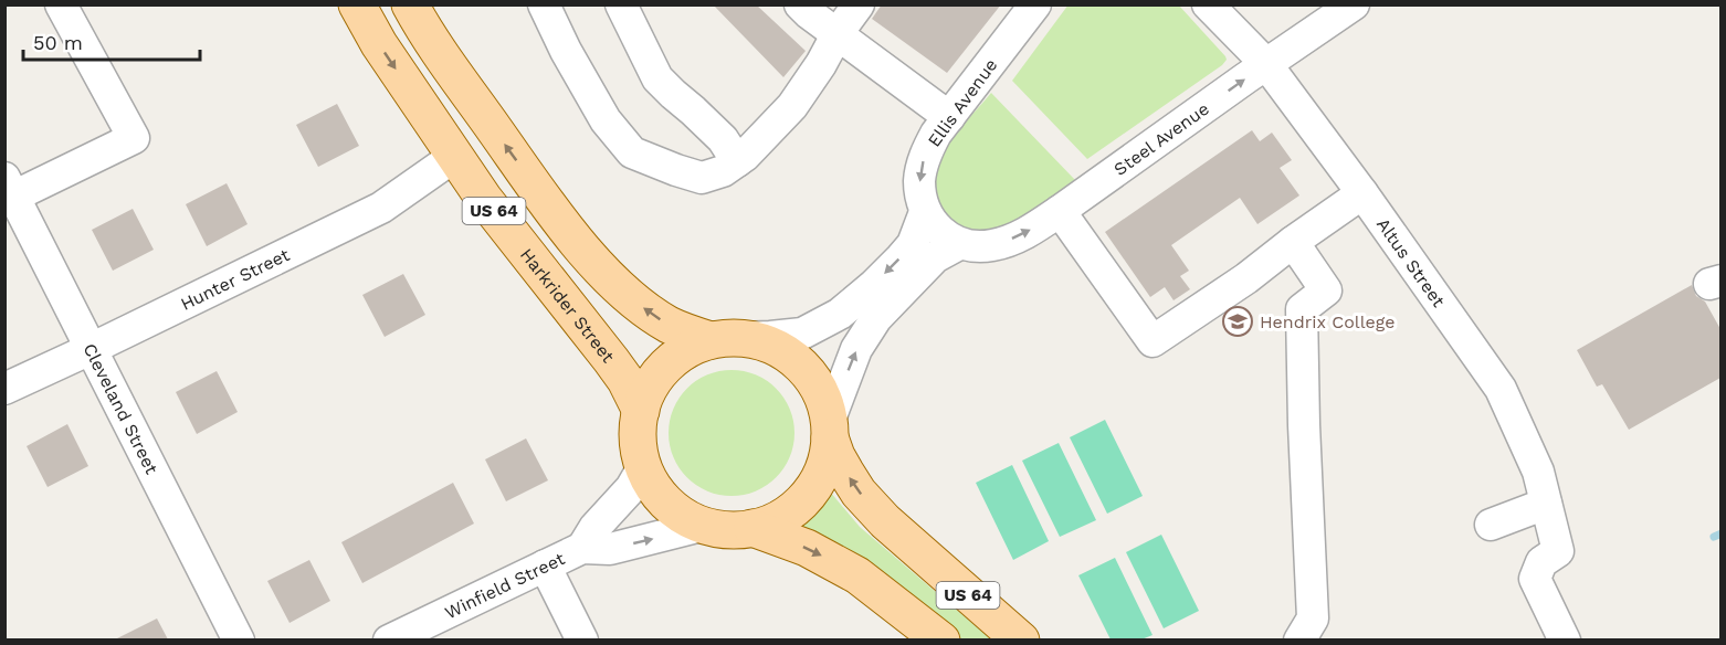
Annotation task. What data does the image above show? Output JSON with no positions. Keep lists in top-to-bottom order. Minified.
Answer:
{"streets":{"main road":["US 64","Harkrider Street"],"street":["Ellis Avenue","Steel Avenue","Altus Street","Hunter Street","Cleveland Street","Winfield Street"]},"crossings":[["Steel Avenue","Altus Street"],["US 64","Harkrider Street"],["US 64","Winfield Street"],["Hunter Street","Harkrider Street"],["Hunter Street","Cleveland Street"],["Harkrider Street","Winfield Street"]],"one_way":["Steel Avenue"],"places":{"school or university":["Hendrix College"]},"scale_bar":"50 m"}
